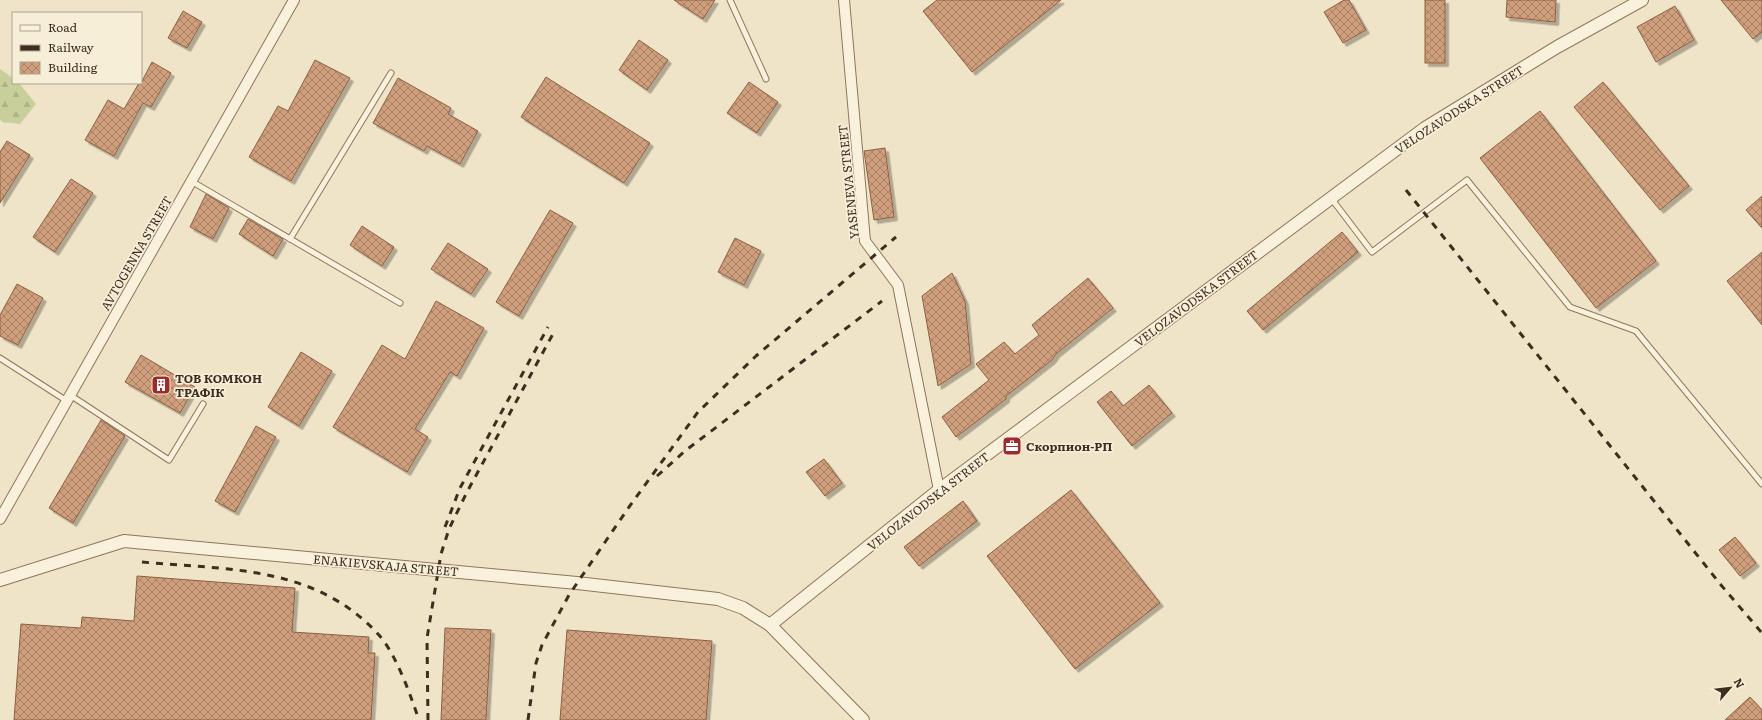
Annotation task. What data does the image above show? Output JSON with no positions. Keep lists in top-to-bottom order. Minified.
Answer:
{"streets":{"street":["VELOZAVODSKA STREET","YASENEVA STREET","AVTOGENNA STREET","ENAKIEVSKAJA STREET"]},"crossings":[["VELOZAVODSKA STREET","YASENEVA STREET"],["VELOZAVODSKA STREET","ENAKIEVSKAJA STREET"]],"places":{"building":["ТОВ КОМКОН ТРАФІК"],"office":["Скорпион-РП"]},"legend":["Road","Railway","Building"],"north":"top right"}
